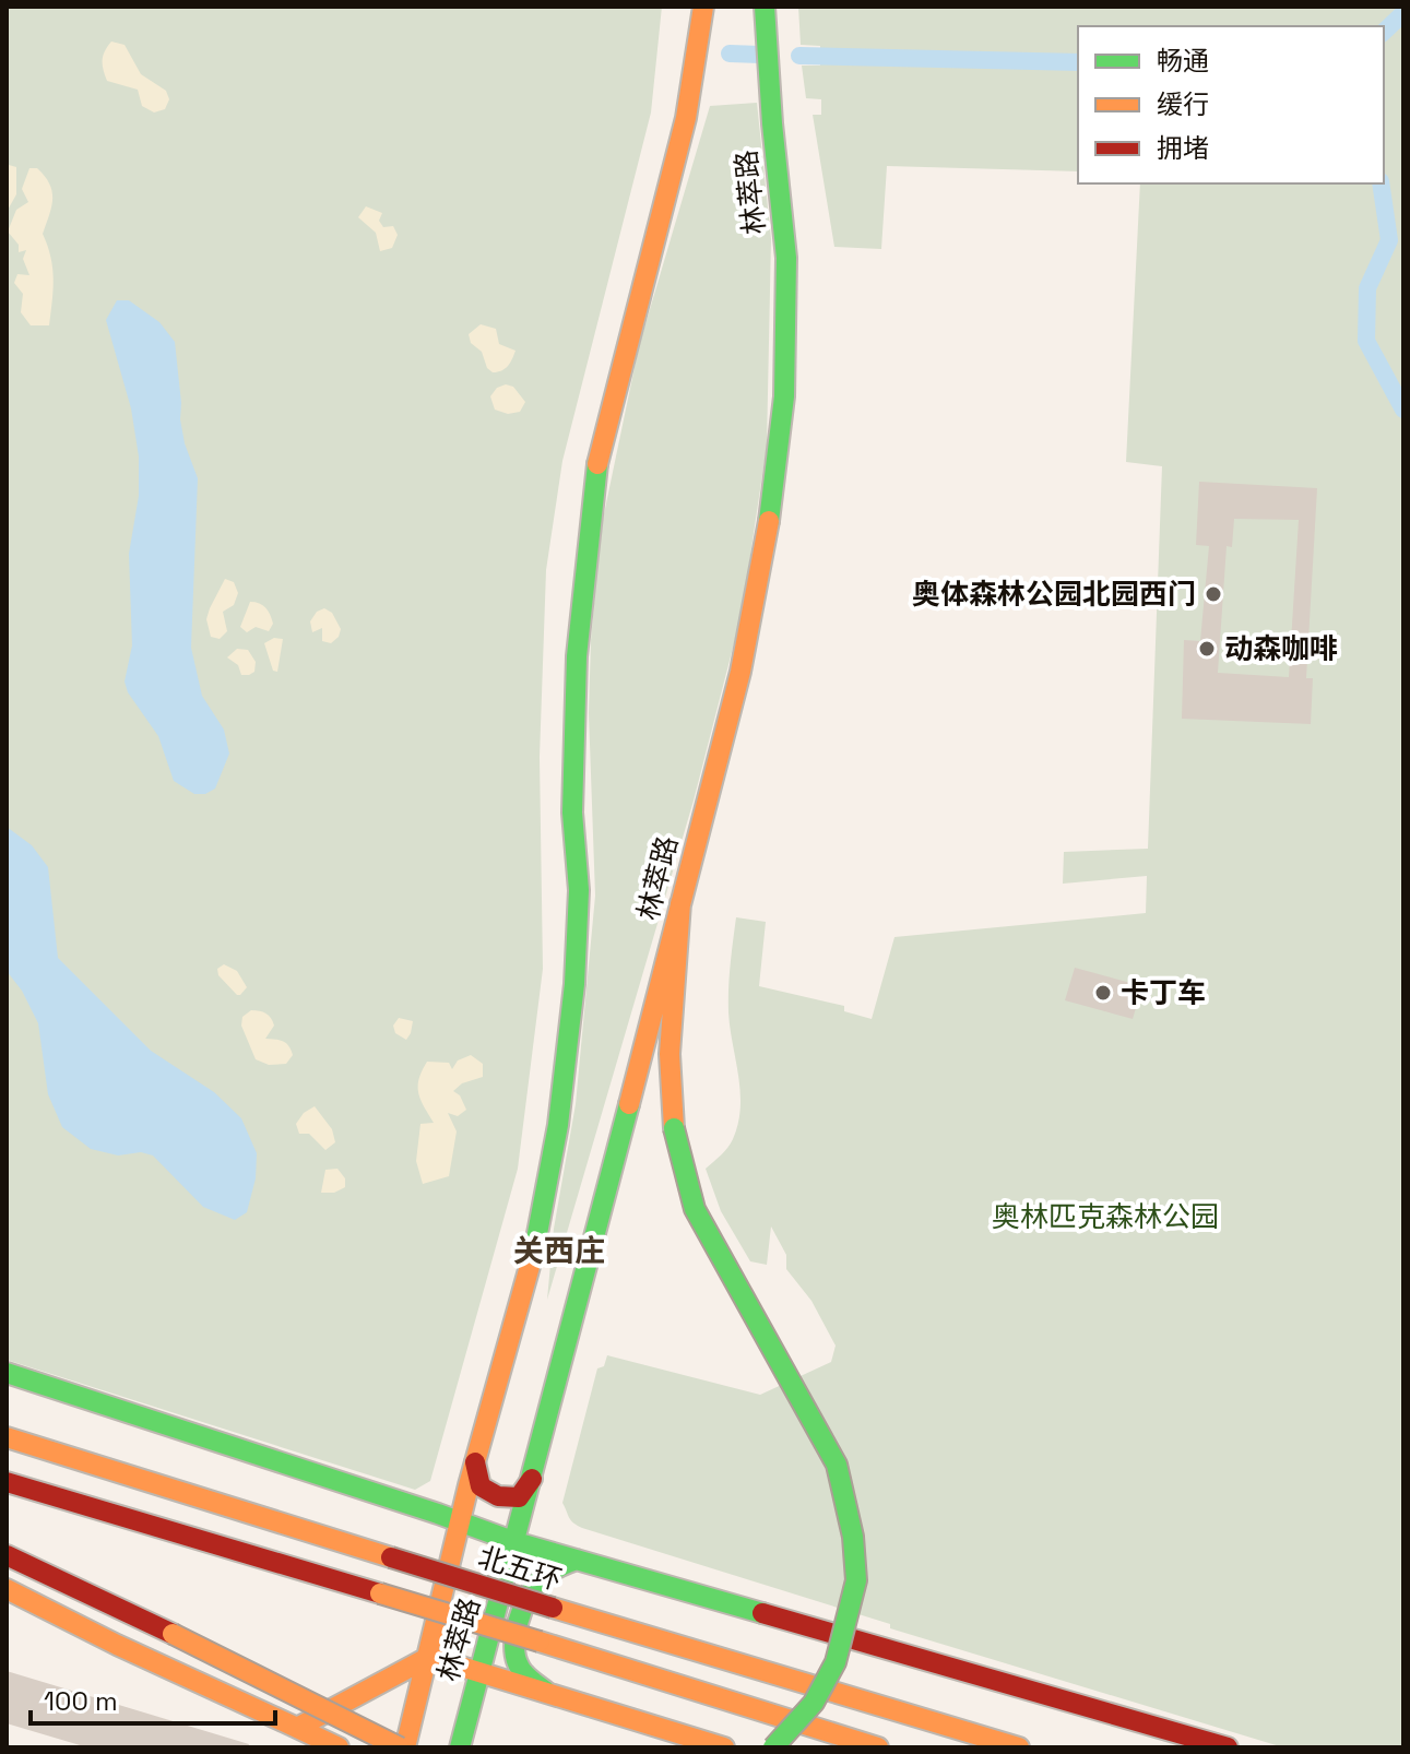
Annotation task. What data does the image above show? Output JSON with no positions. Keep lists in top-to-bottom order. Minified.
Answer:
{"streets":{"main road":["林萃路","北五环"]},"districts":["关西庄"],"parks":["奥林匹克森林公园"],"places":["奥体森林公园北园西门","动森咖啡","卡丁车"],"legend":["畅通","缓行","拥堵"],"scale_bar":"100 m"}
